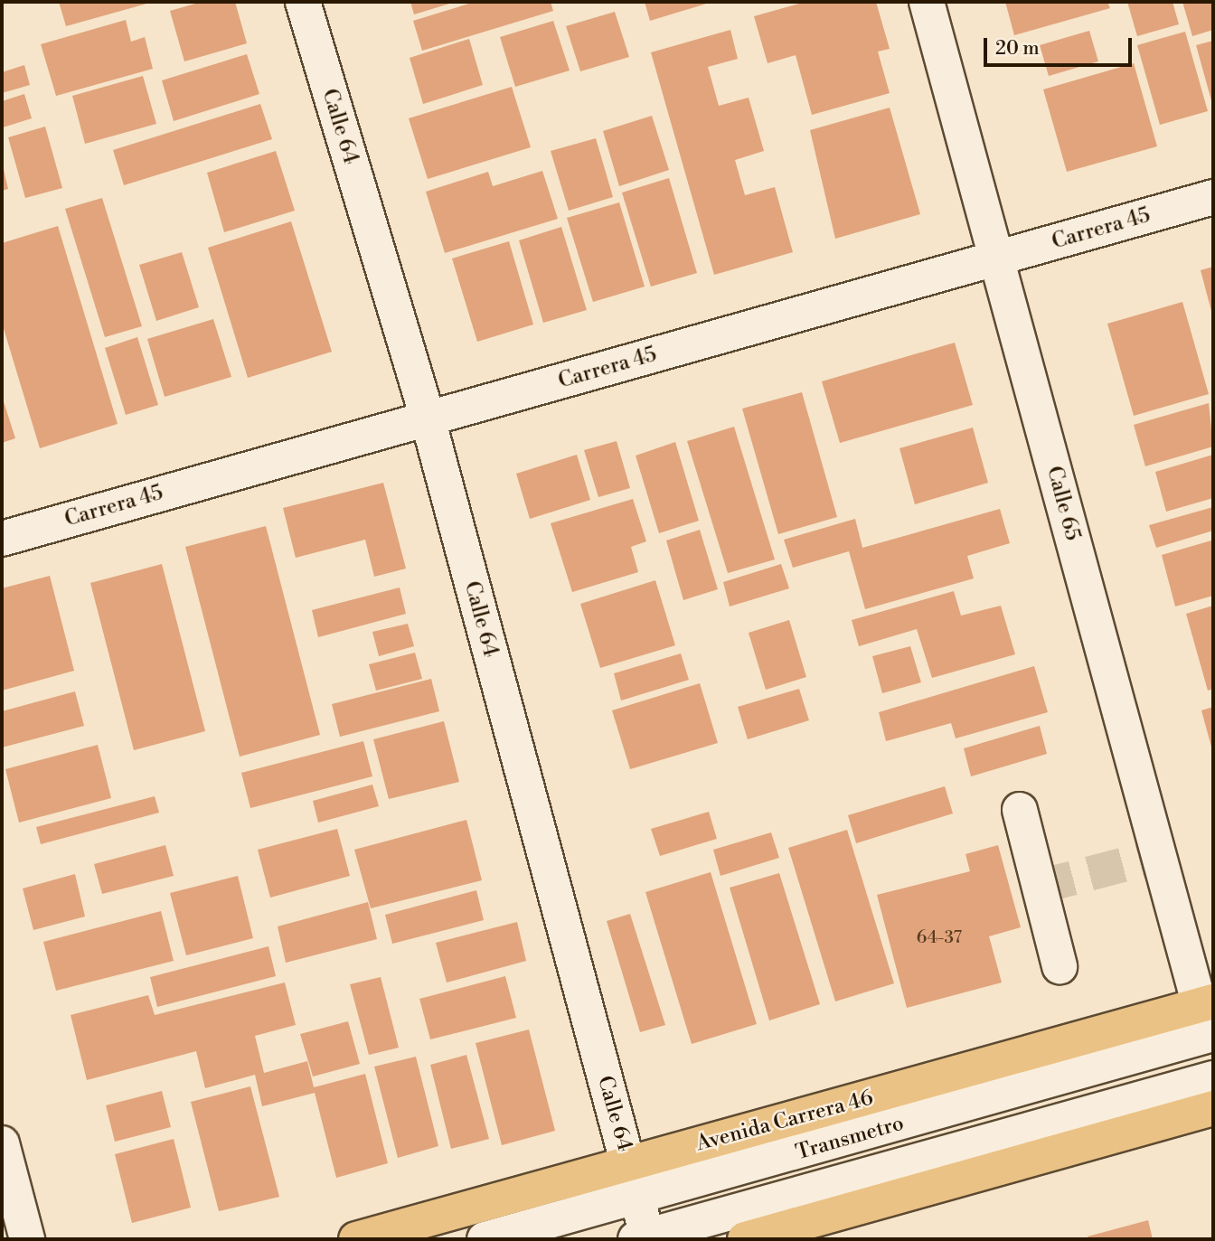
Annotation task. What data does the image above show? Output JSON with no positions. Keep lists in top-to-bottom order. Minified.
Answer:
{"streets":{"main road":["Avenida Carrera 46"],"street":["Calle 64","Carrera 45","Calle 65","Transmetro"]},"crossings":[["Calle 64","Carrera 45"],["Calle 64","Avenida Carrera 46"],["Calle 64","Transmetro"],["Carrera 45","Calle 65"],["Calle 65","Avenida Carrera 46"],["Calle 65","Transmetro"],["Avenida Carrera 46","Transmetro"]],"house_numbers":["64-37"],"scale_bar":"20 m"}
